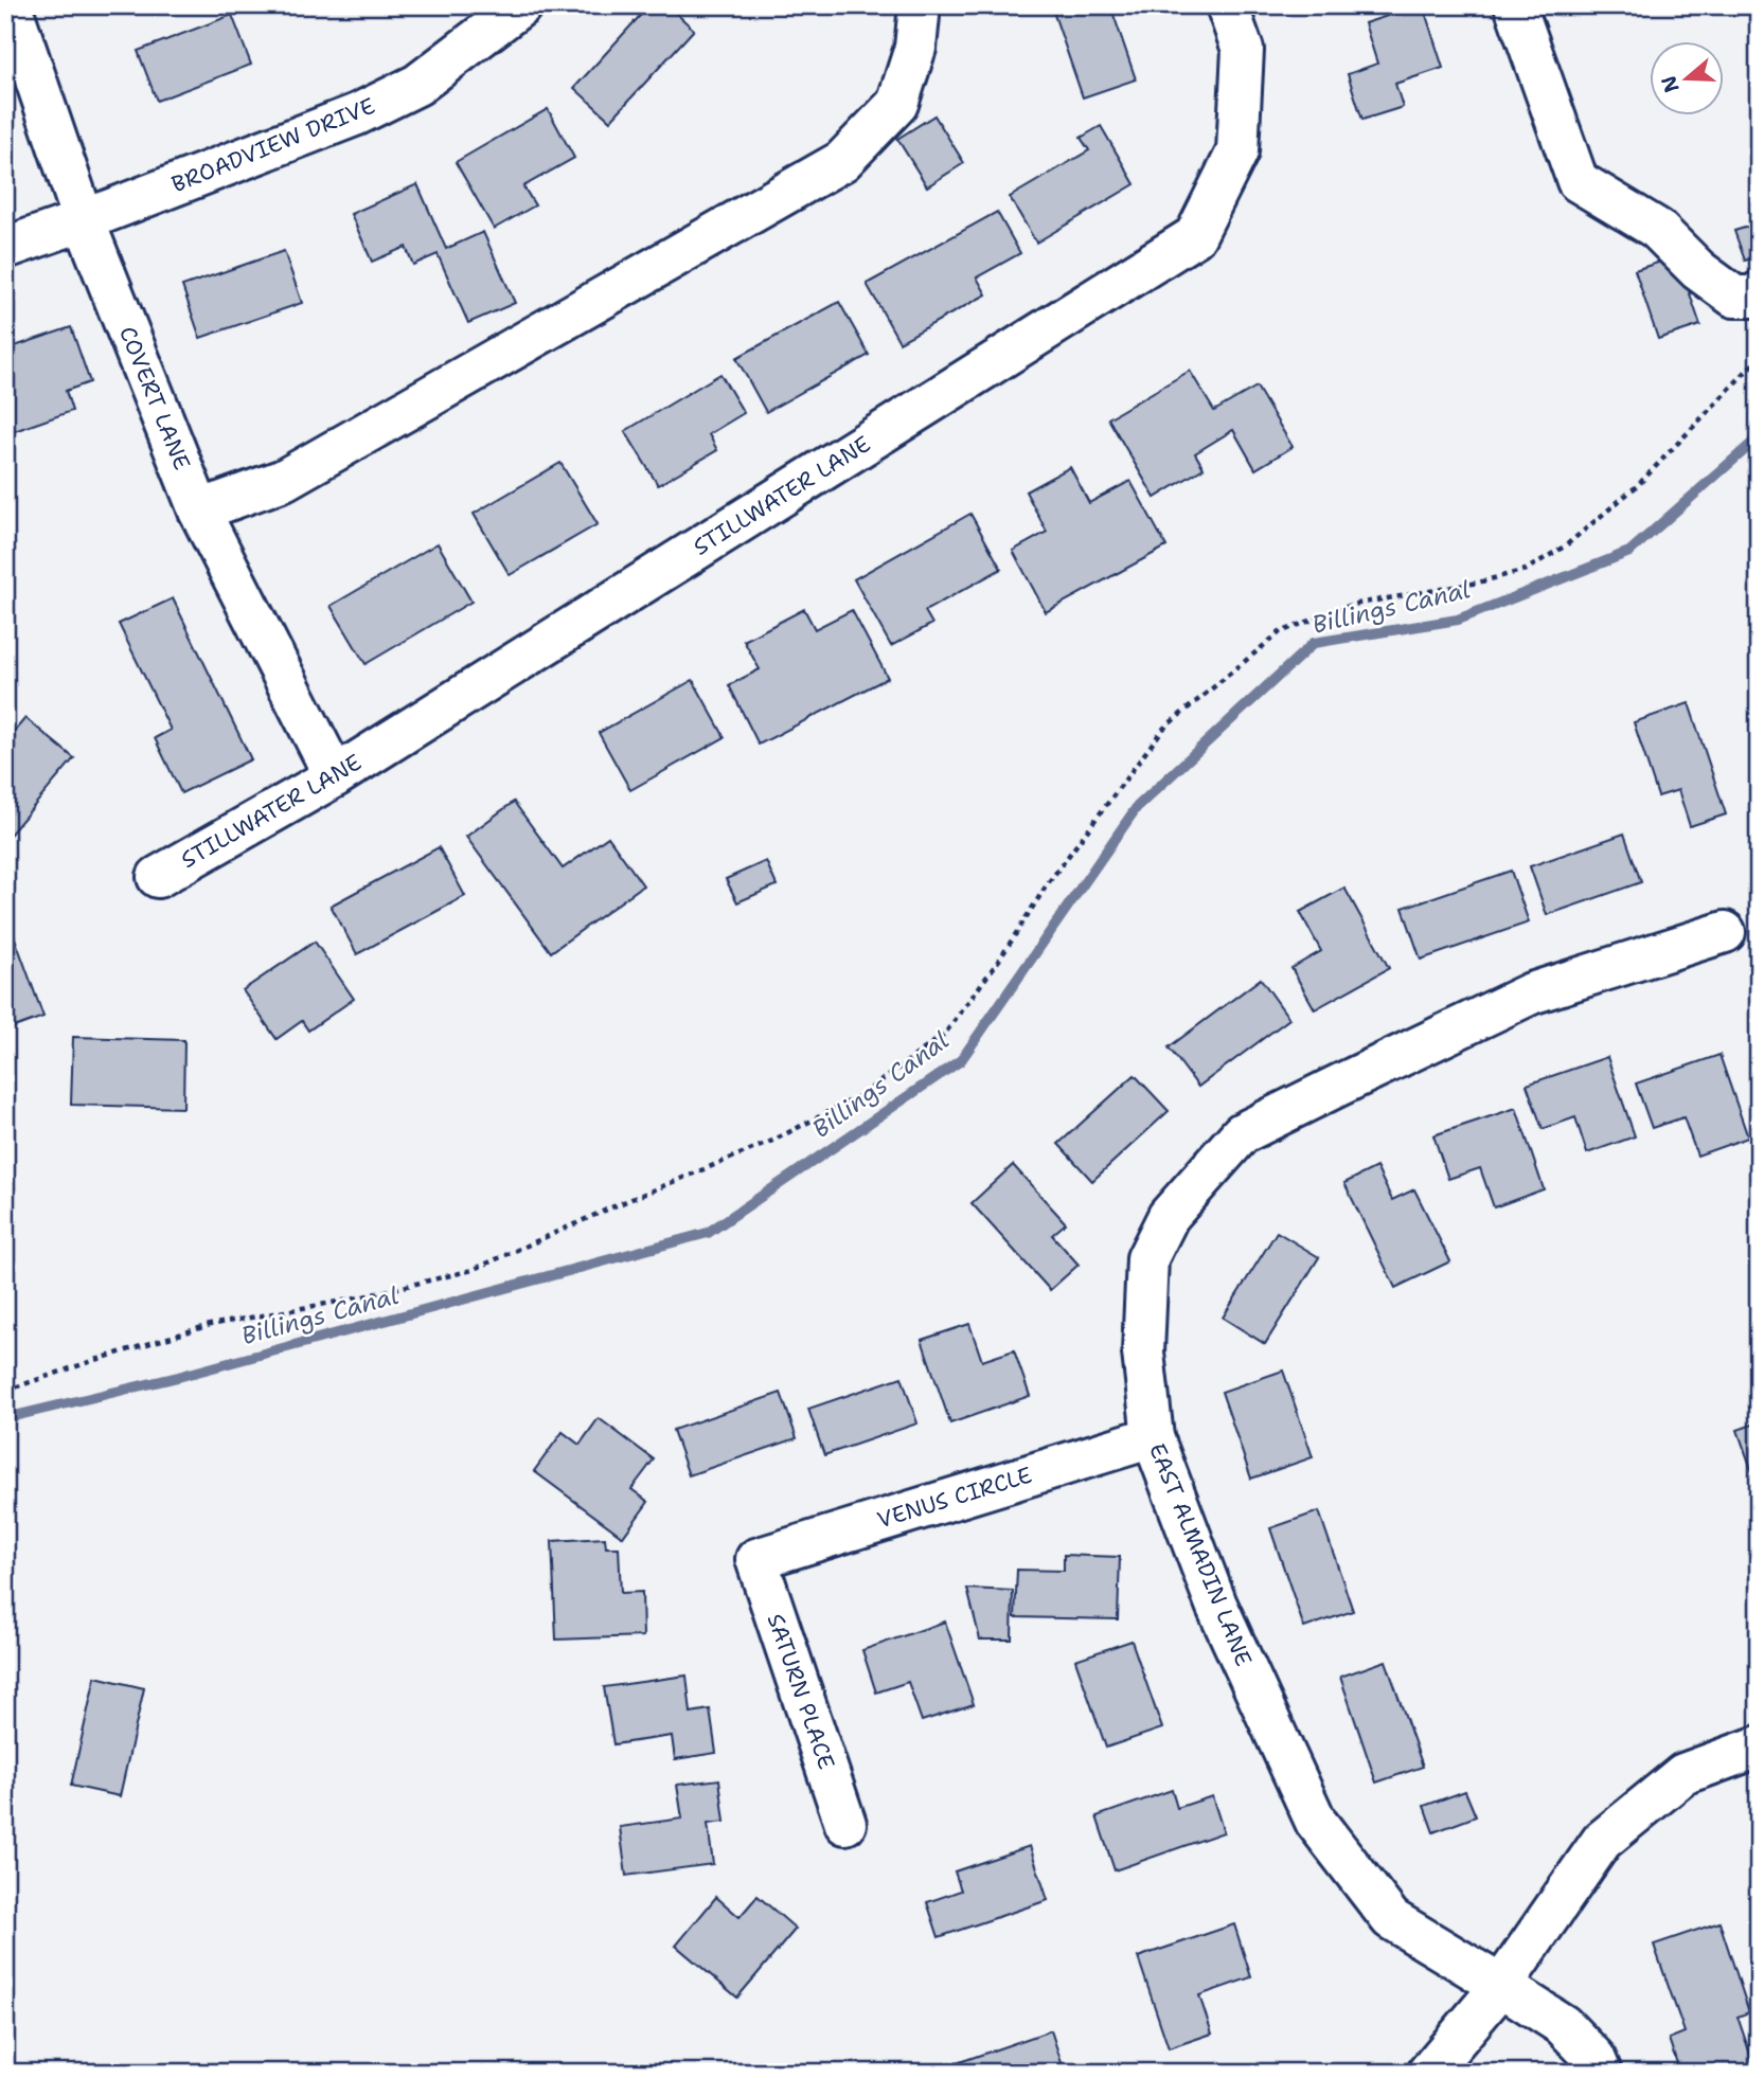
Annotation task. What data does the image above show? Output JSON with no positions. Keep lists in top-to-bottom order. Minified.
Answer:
{"streets":{"street":["BROADVIEW DRIVE","COVERT LANE","STILLWATER LANE","VENUS CIRCLE","EAST ALMADIN LANE","SATURN PLACE"]},"crossings":[["BROADVIEW DRIVE","COVERT LANE"],["COVERT LANE","STILLWATER LANE"],["VENUS CIRCLE","EAST ALMADIN LANE"],["VENUS CIRCLE","SATURN PLACE"]],"water":["Billings Canal"],"north":"left"}
